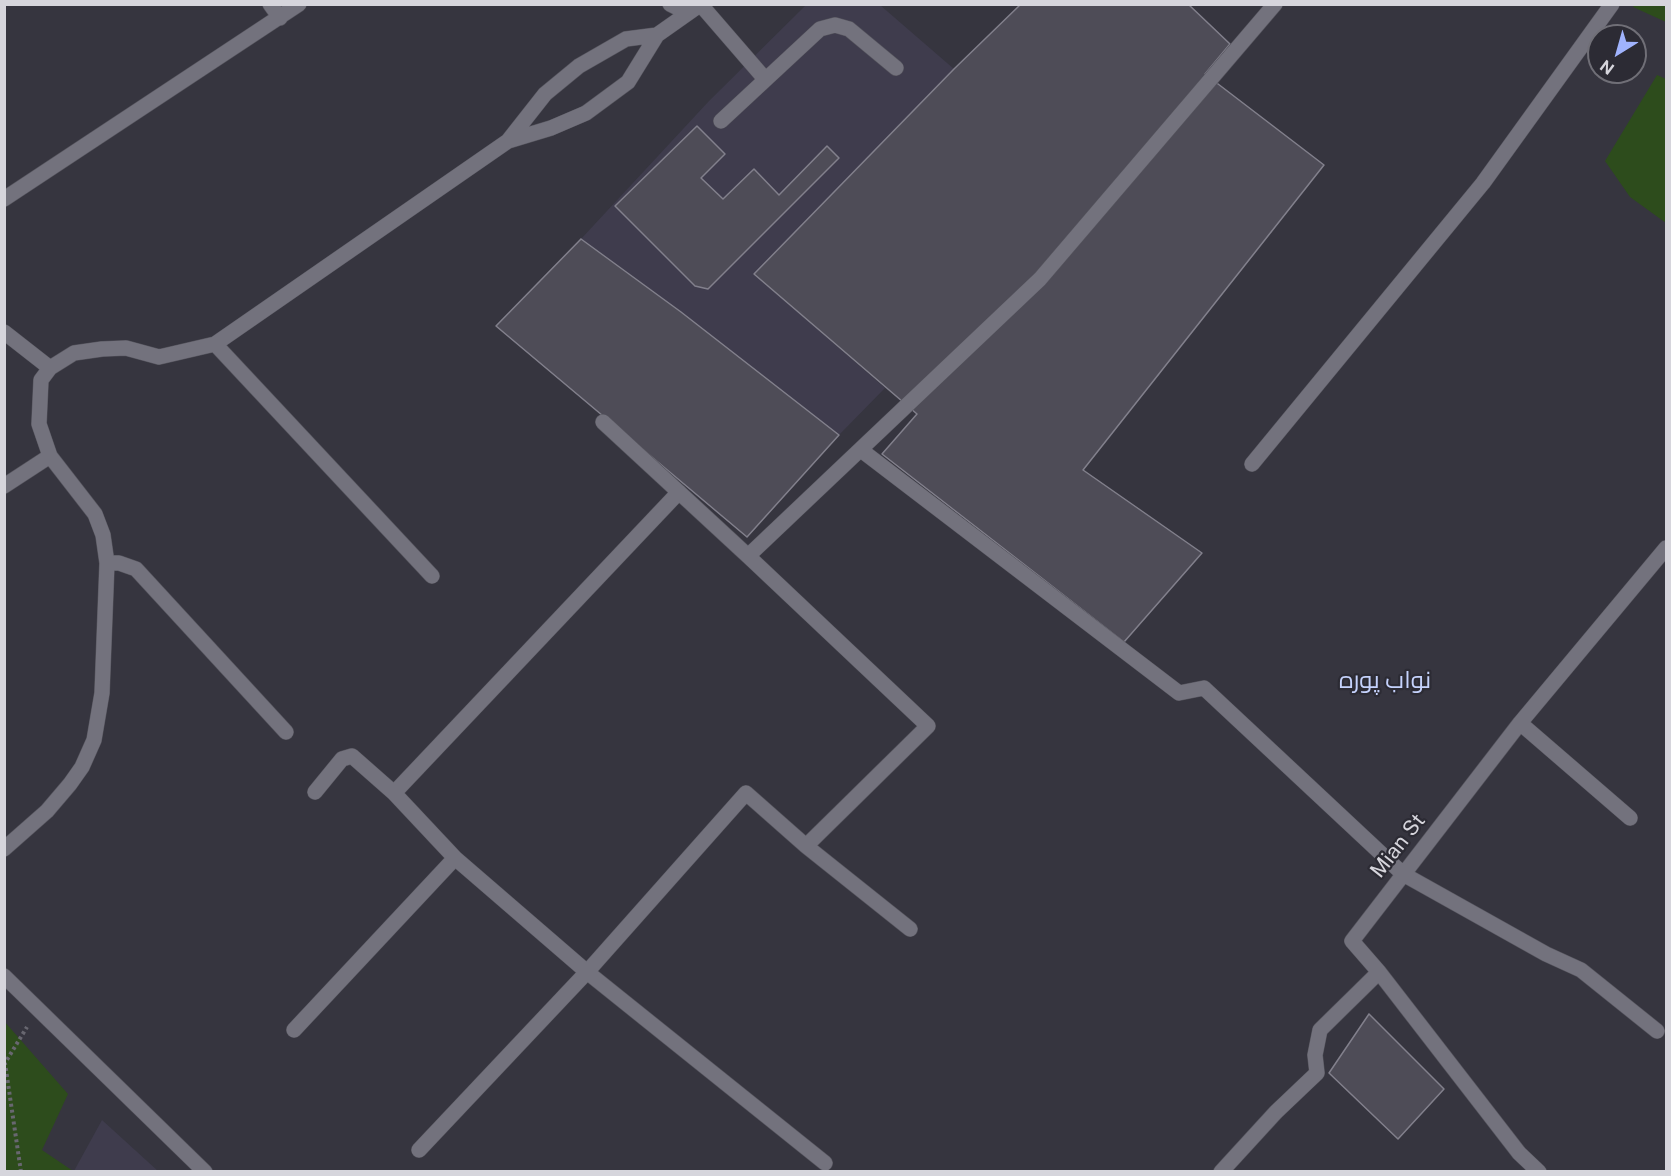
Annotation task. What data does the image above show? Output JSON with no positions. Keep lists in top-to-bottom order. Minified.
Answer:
{"streets":{"street":["Mian St"]},"districts":["نواب پورہ"],"north":"bottom left"}
